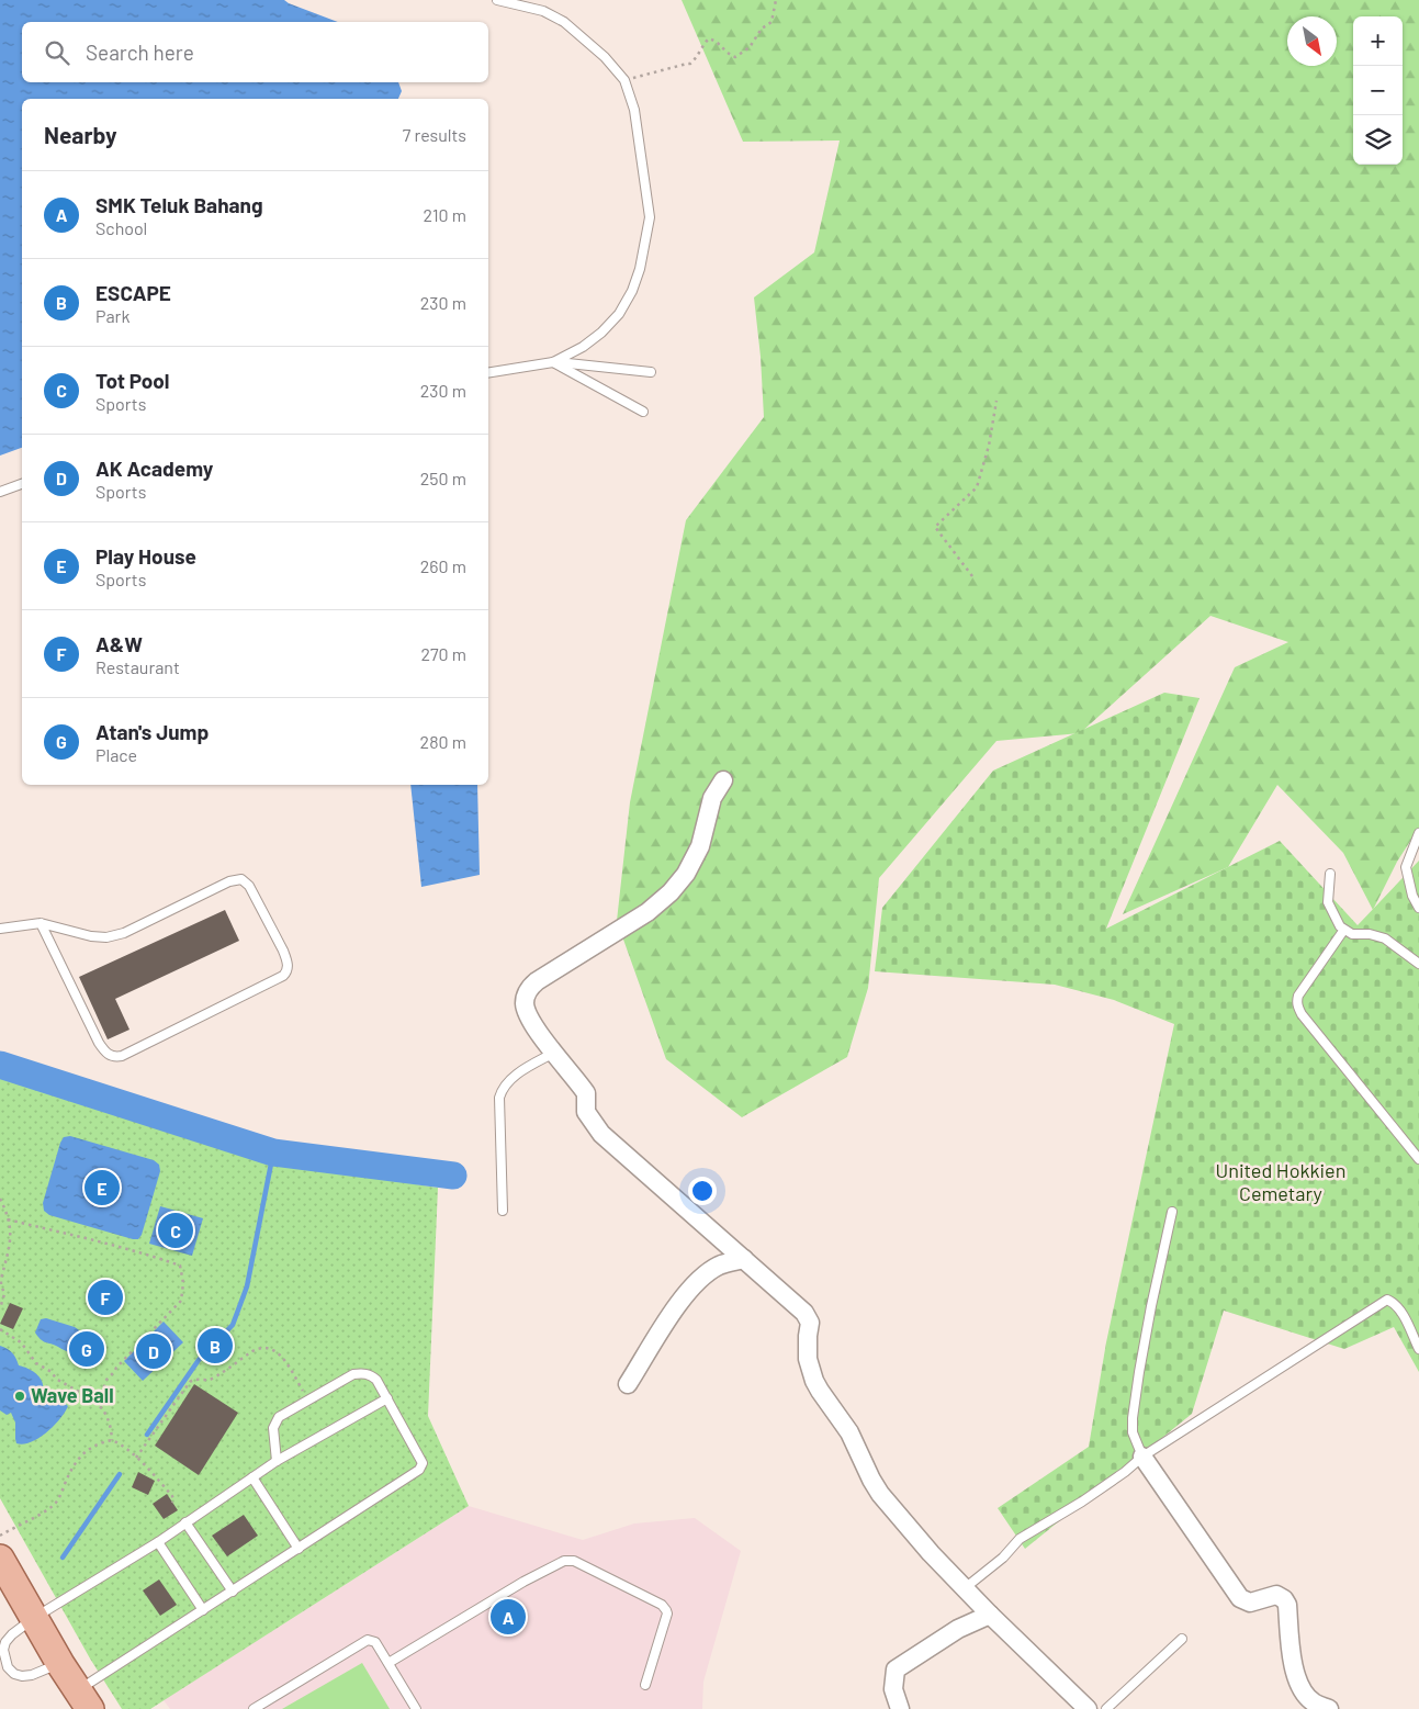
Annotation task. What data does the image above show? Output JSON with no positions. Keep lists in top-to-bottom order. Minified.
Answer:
{"parks":["United Hokkien Cemetary"],"places":["Wave Ball"],"north":"bottom right","page":{"map_buttons":["+","−"],"search":"Search here","heading":["Nearby","7 results"],"list":[{"mark":"A","name":"SMK Teluk Bahang","note":"School","value":"210 m"},{"mark":"B","name":"ESCAPE","note":"Park","value":"230 m"},{"mark":"C","name":"Tot Pool","note":"Sports","value":"230 m"},{"mark":"D","name":"AK Academy","note":"Sports","value":"250 m"},{"mark":"E","name":"Play House","note":"Sports","value":"260 m"},{"mark":"F","name":"A&W","note":"Restaurant","value":"270 m"},{"mark":"G","name":"Atan's Jump","note":"Place","value":"280 m"}],"pins":["E","C","F","B","G","D","A"]}}
